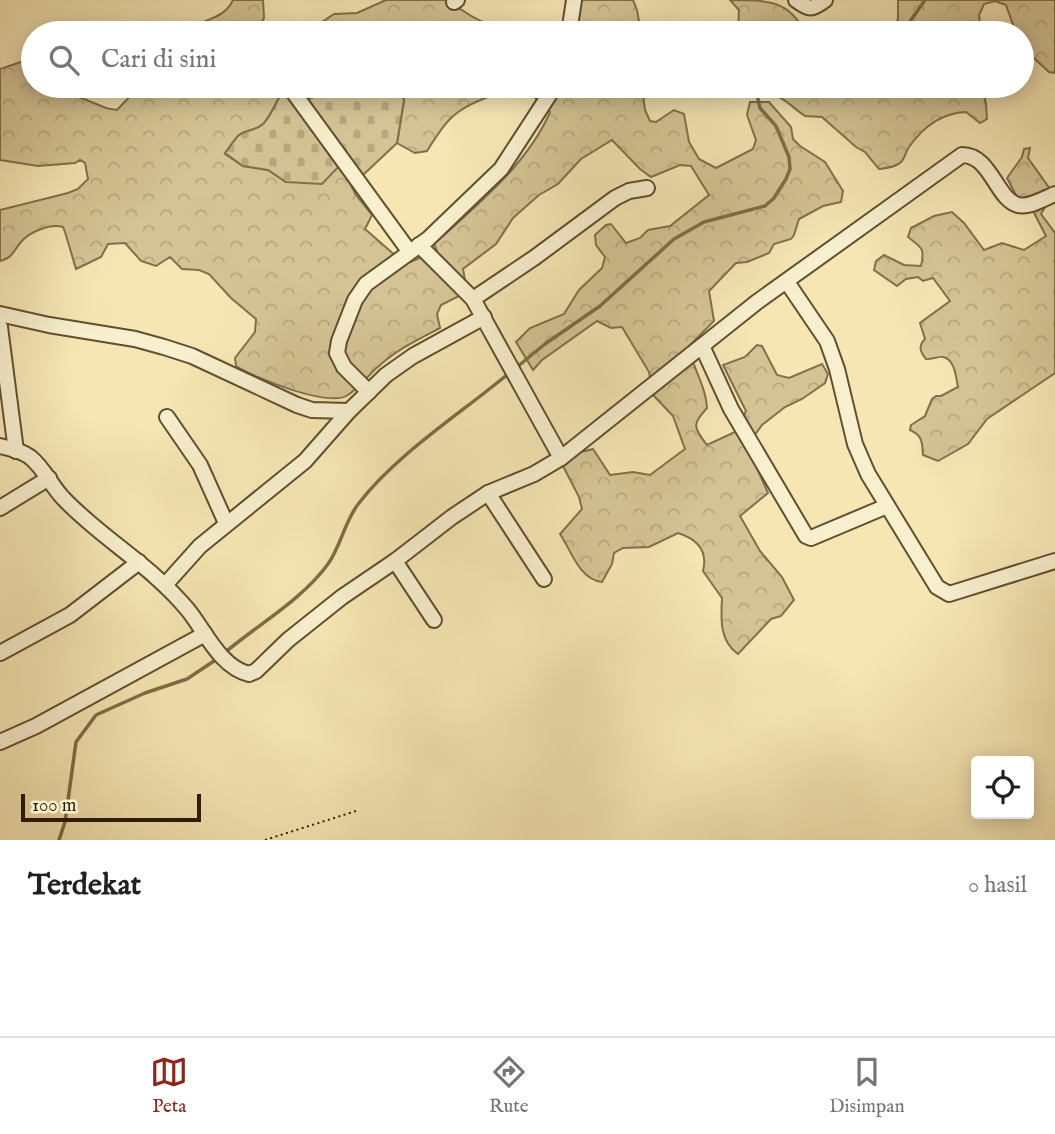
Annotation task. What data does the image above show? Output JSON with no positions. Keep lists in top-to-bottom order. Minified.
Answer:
{"scale_bar":"100 m","page":{"search":"Cari di sini","scale":"100 m","heading":["Terdekat","0 hasil"],"nav":["Peta","Rute","Disimpan"]}}
